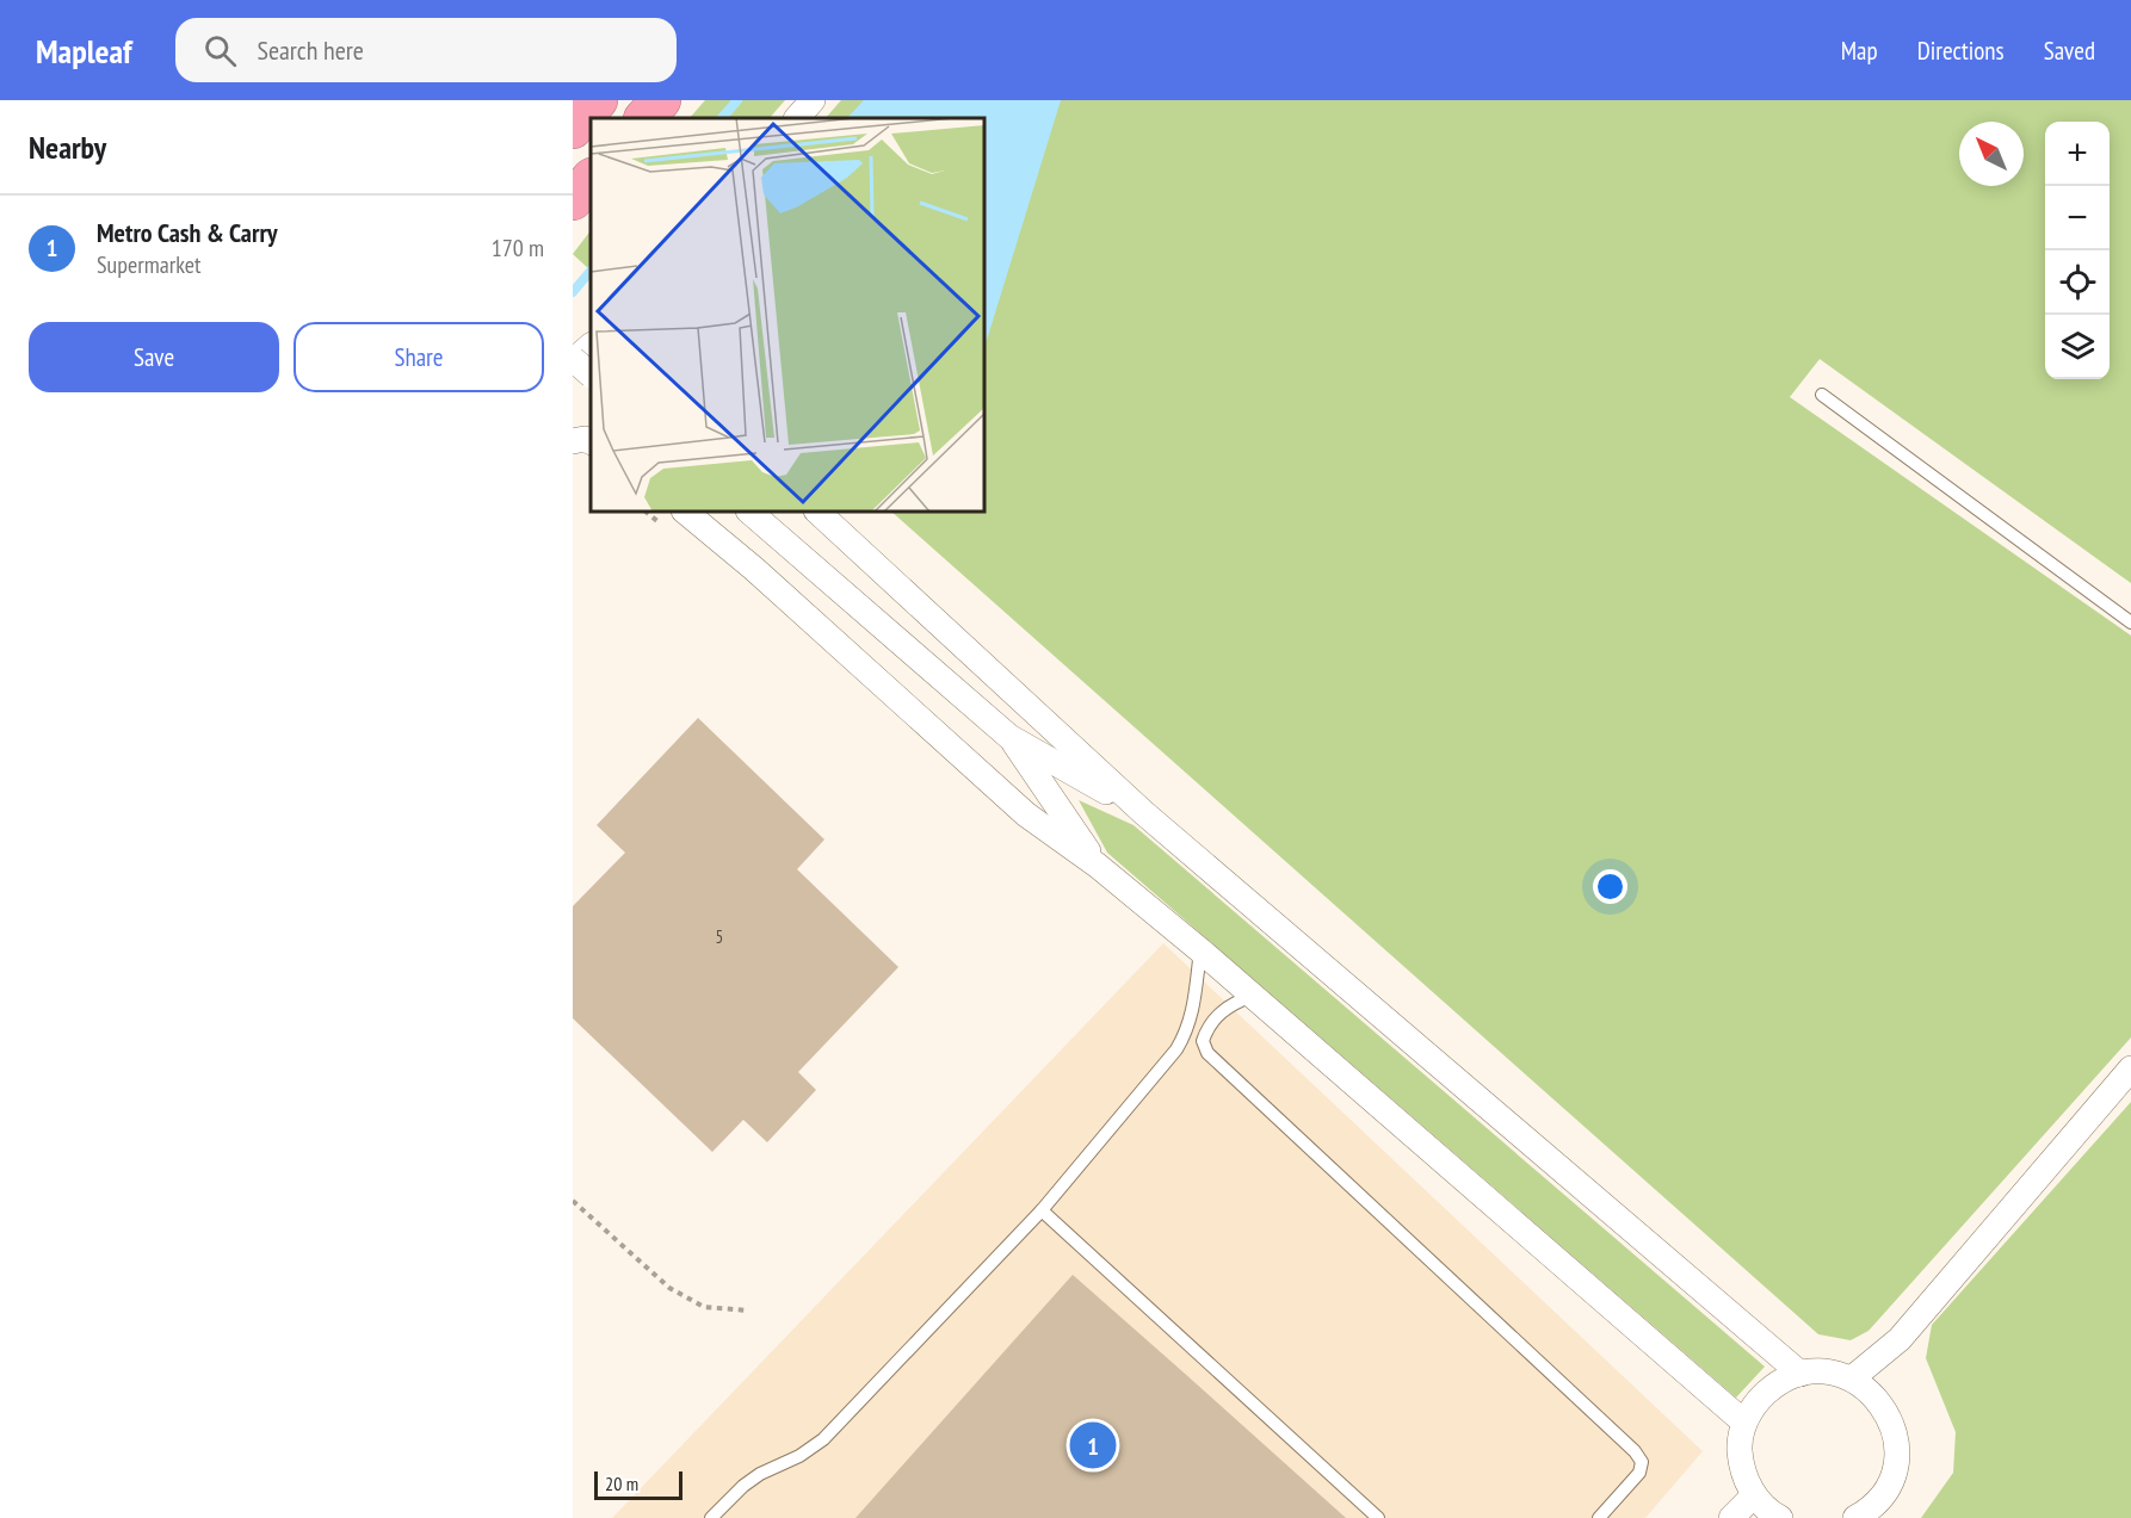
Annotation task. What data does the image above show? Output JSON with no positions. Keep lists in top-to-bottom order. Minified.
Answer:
{"house_numbers":["5"],"scale_bar":"20 m","north":"top left","page":{"header":"Mapleaf","search":"Search here","nav":["Map","Directions","Saved"],"heading":"Nearby","map_buttons":["+","−"],"list":[{"mark":"1","name":"Metro Cash & Carry","note":"Supermarket","value":"170 m"}],"buttons":["Save","Share"],"pins":"1","scale":"20 m"}}
